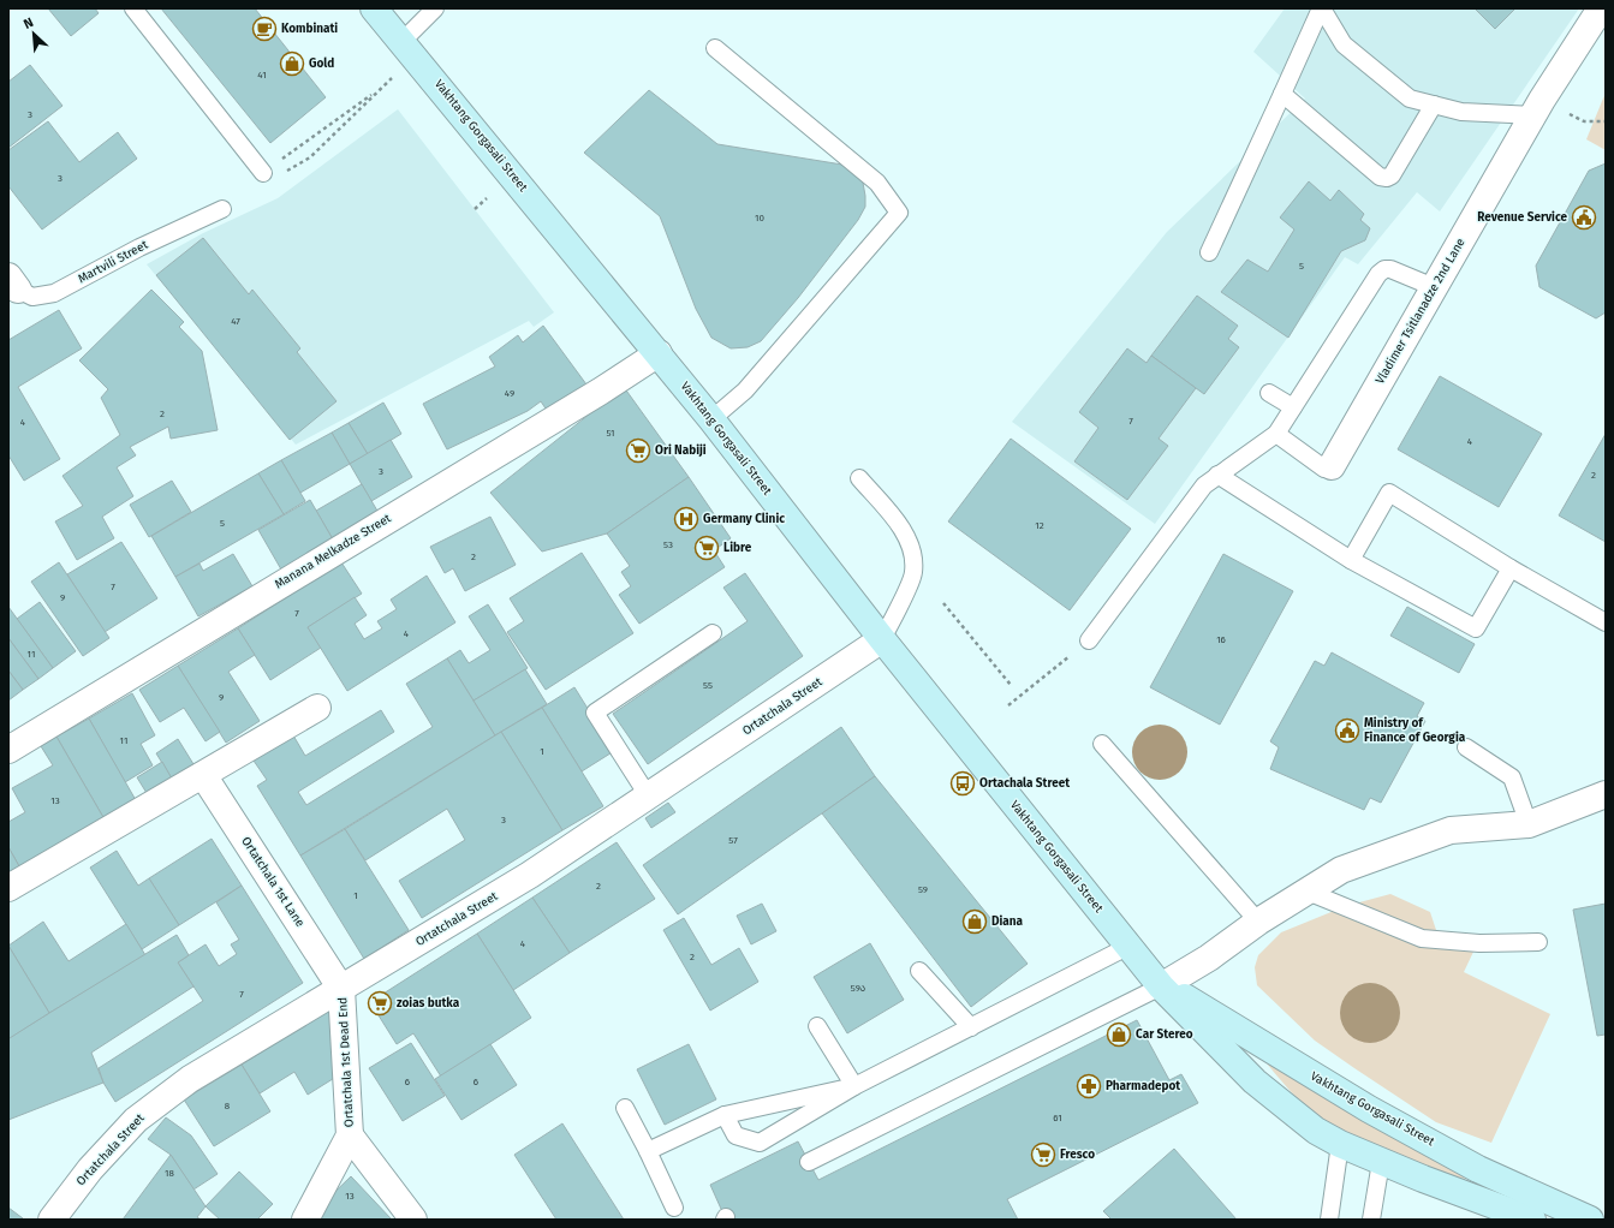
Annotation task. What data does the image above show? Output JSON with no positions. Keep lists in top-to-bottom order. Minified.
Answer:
{"streets":{"main road":["Vakhtang Gorgasali Street"],"street":["Vladimer Tsitlanadze 2nd Lane","Manana Melkadze Street","Ortatchala Street","Ortatchala 1st Lane","Ortatchala 1st Dead End"],"lane":["Martvili Street"]},"crossings":[["Vakhtang Gorgasali Street","Manana Melkadze Street"],["Vakhtang Gorgasali Street","Ortatchala Street"],["Ortatchala Street","Ortatchala 1st Lane"],["Ortatchala Street","Ortatchala 1st Dead End"],["Ortatchala 1st Lane","Ortatchala 1st Dead End"]],"places":{"cafe":["Kombinati"],"shop":["Gold","Diana","Car Stereo"],"public building":["Revenue Service","Ministry of Finance of Georgia"],"supermarket":["Ori Nabiji","Libre","zoias butka","Fresco"],"hospital":["Germany Clinic"],"bus stop":["Ortachala Street"],"pharmacy":["Pharmadepot"]},"house_numbers":["41","3","3","10","5","47","49","2","7","4","51","4","3","2","5","12","53","2","7","9","7","4","16","11","55","9","11","1","13","3","57","2","59","1","4","2","59ა","7","6","6","8","61","18","13"],"north":"top left"}
